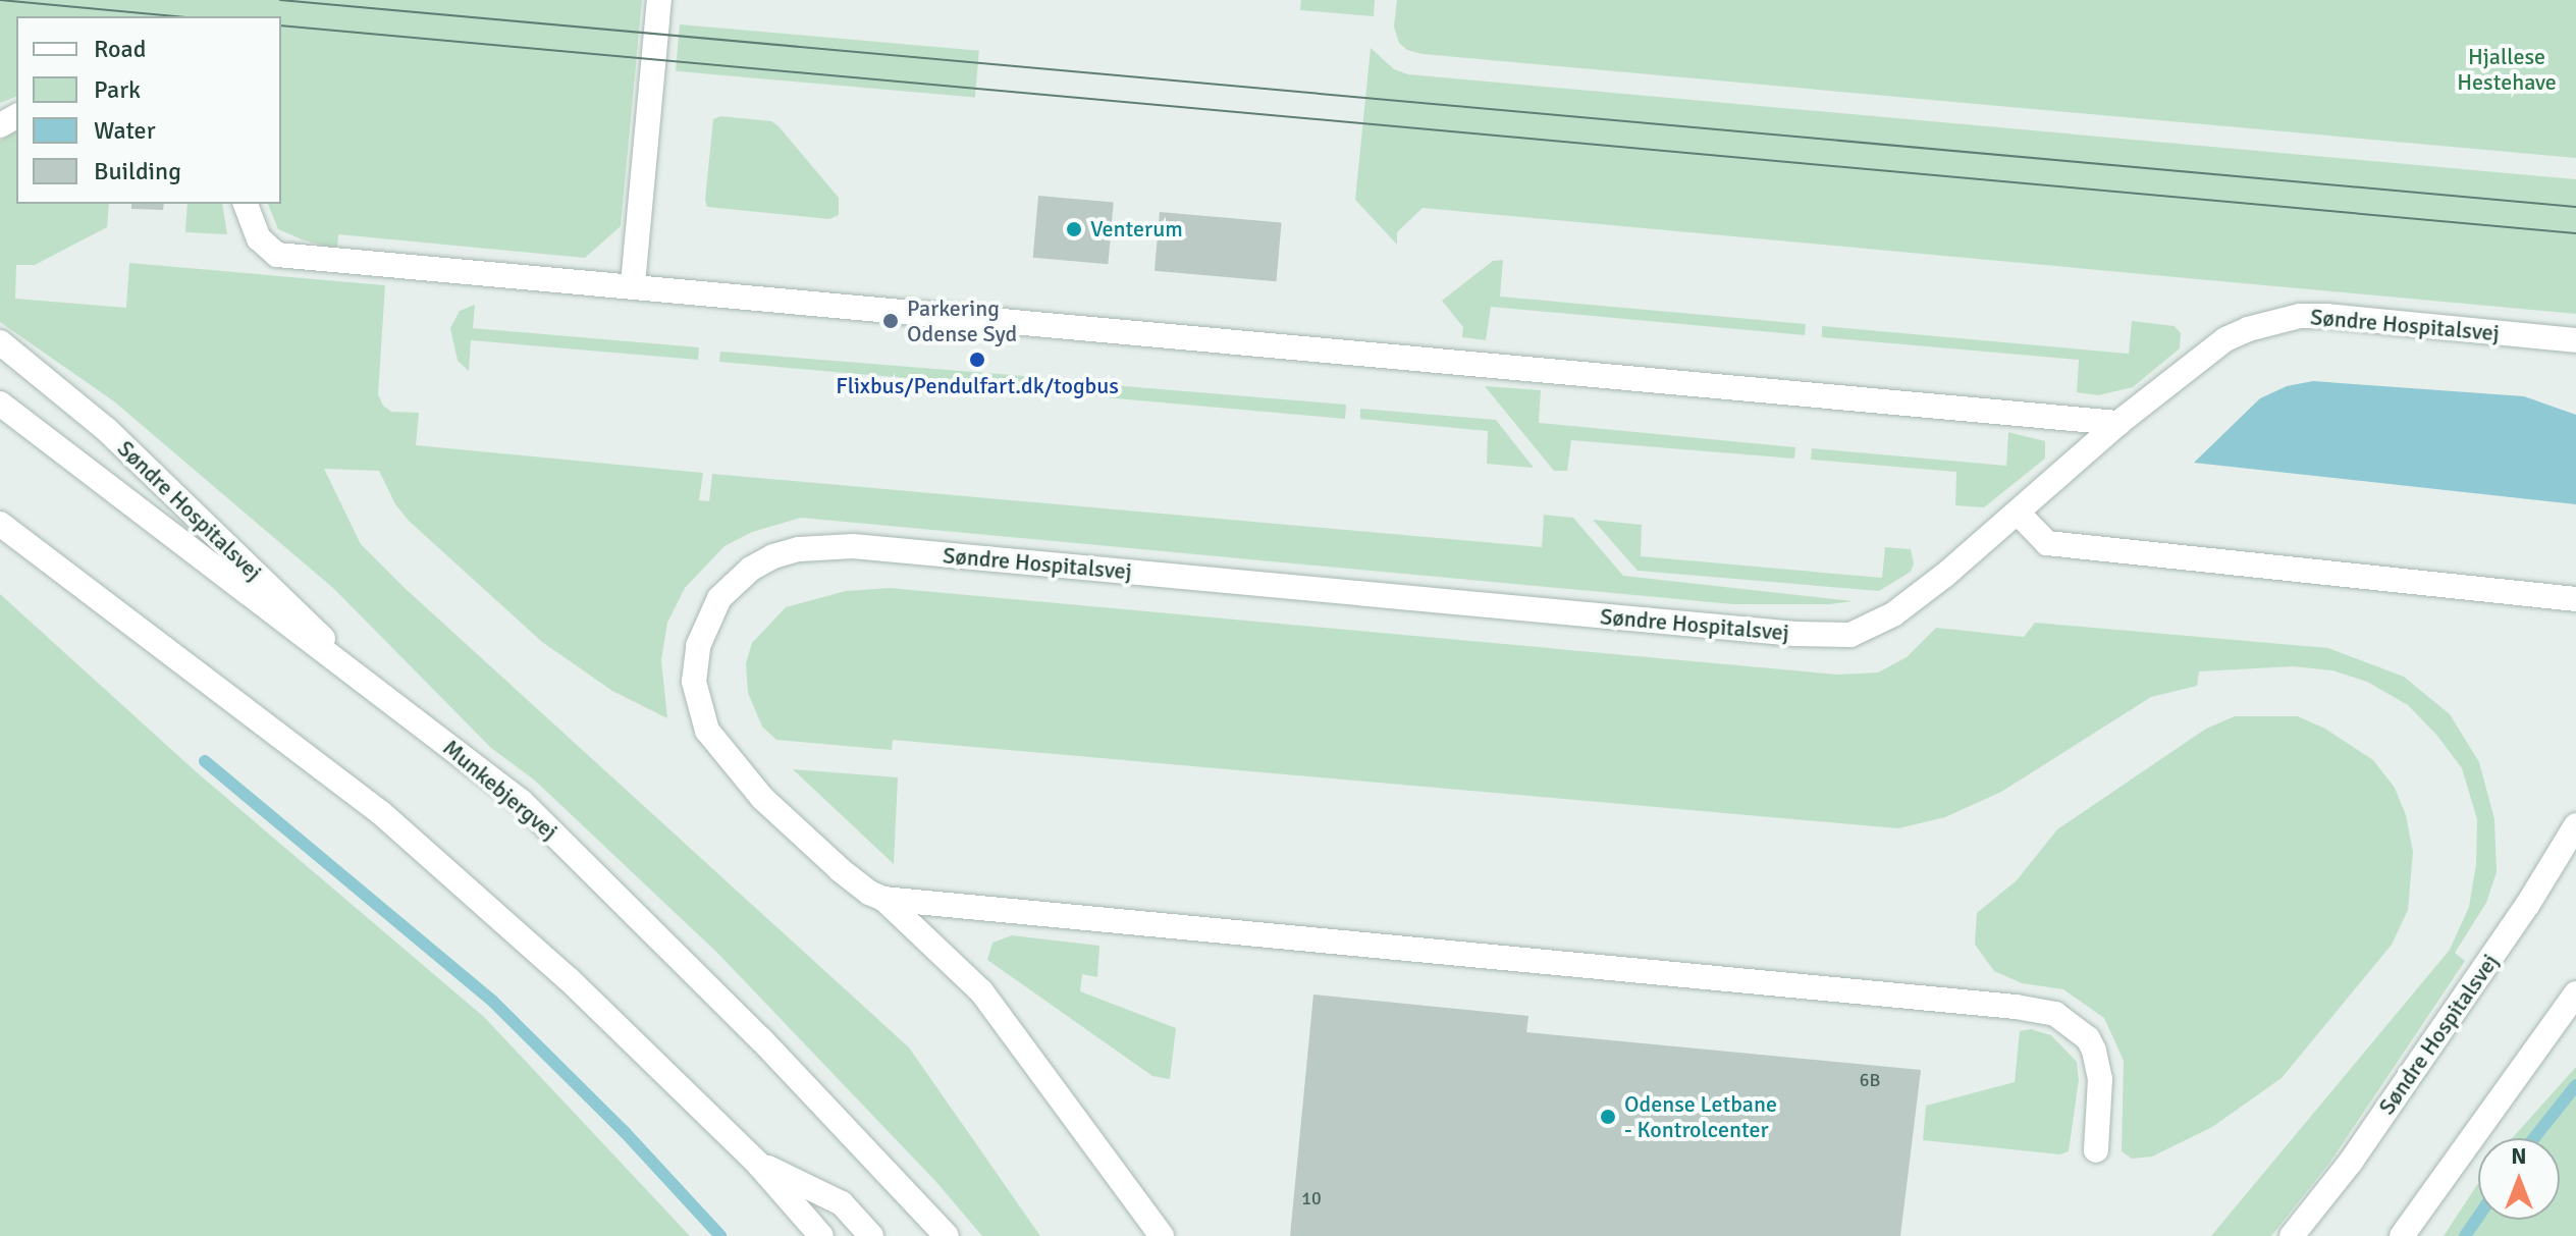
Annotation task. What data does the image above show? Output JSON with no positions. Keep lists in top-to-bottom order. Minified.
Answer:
{"streets":{"street":["Søndre Hospitalsvej","Munkebjergvej"]},"crossings":[["Søndre Hospitalsvej","Munkebjergvej"]],"parks":["Hjallese Hestehave"],"places":["Venterum","Parkering Odense Syd","Flixbus/Pendulfart.dk/togbus","Odense Letbane - Kontrolcenter"],"house_numbers":["6B","10"],"legend":["Road","Park","Water","Building"],"north":"top"}
